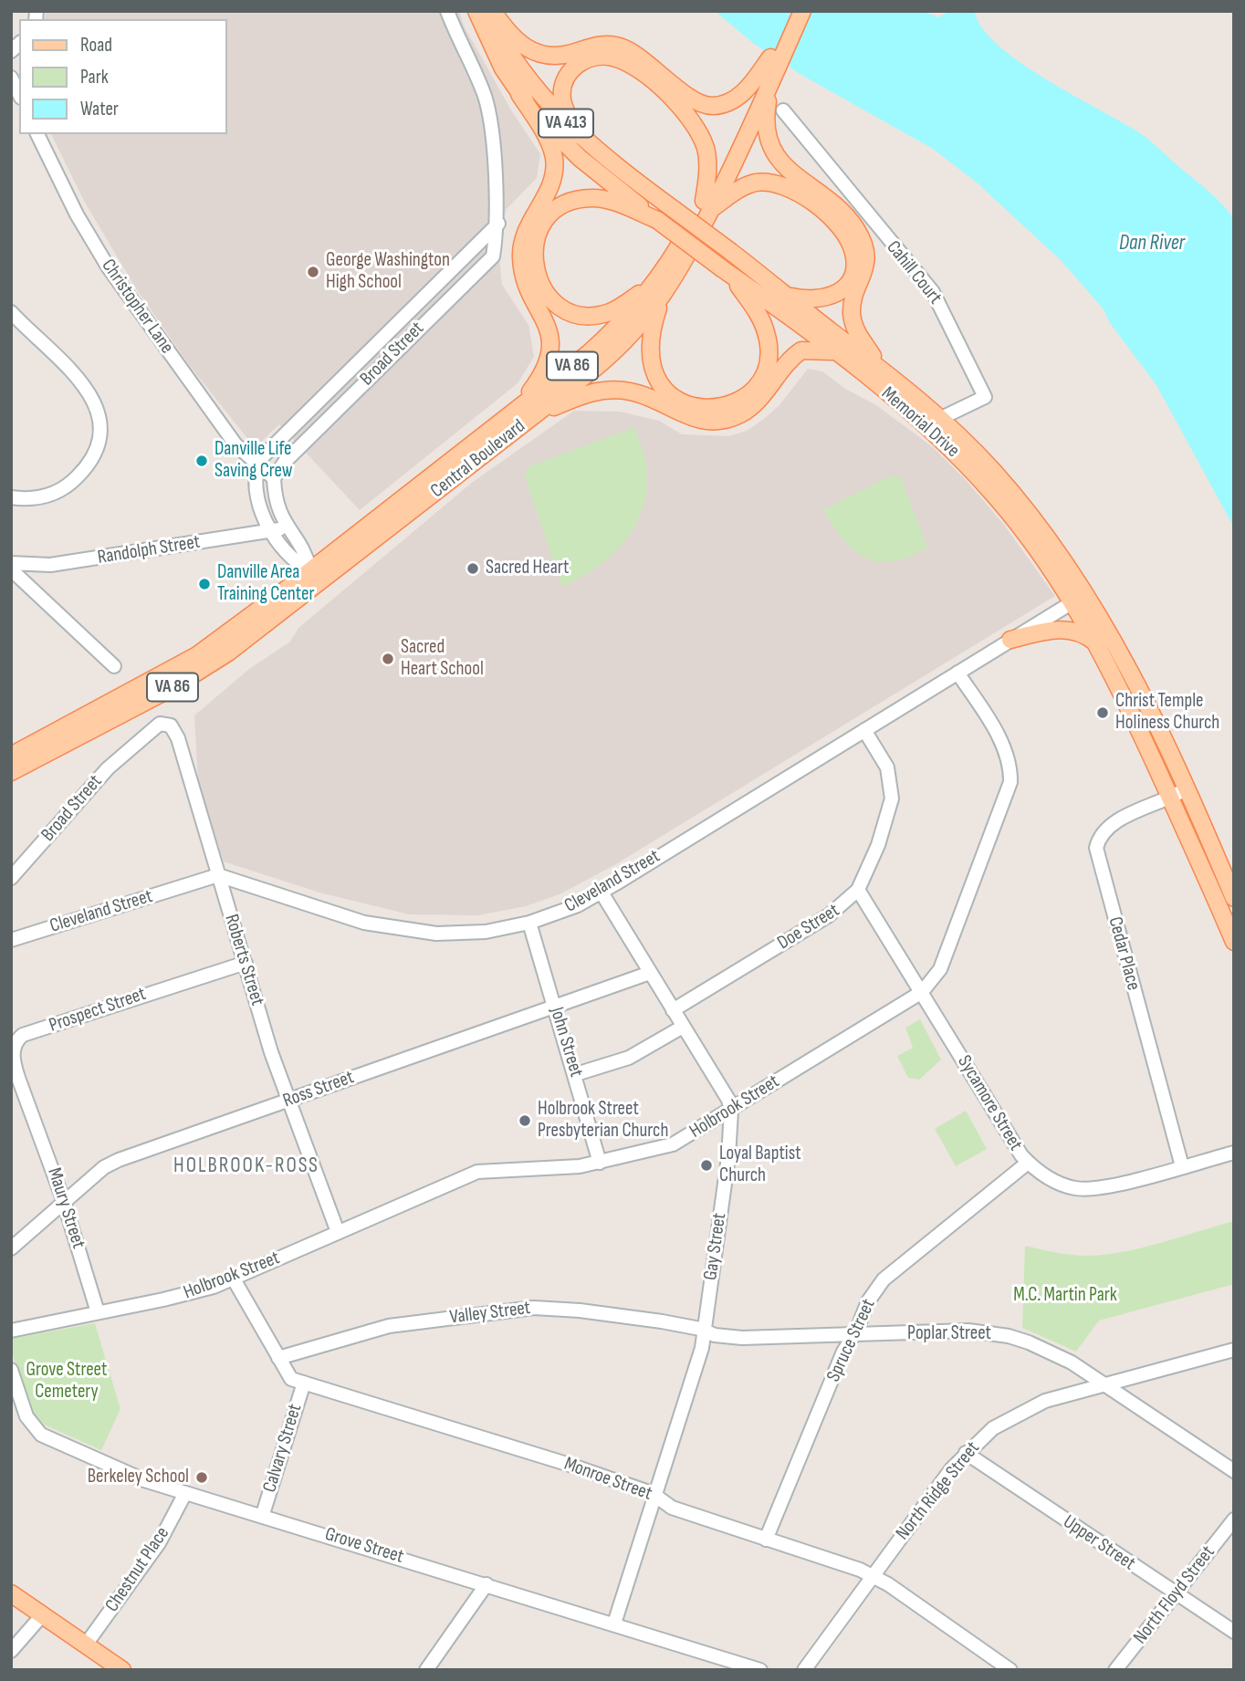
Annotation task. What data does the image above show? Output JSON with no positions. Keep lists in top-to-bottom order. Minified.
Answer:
{"streets":{"main road":["VA 413","VA 86","Memorial Drive","Central Boulevard"],"street":["Cahill Court","Christopher Lane","Broad Street","Randolph Street","Cleveland Street","Doe Street","Cedar Place","Roberts Street","Prospect Street","John Street","Ross Street","Sycamore Street","Holbrook Street","Maury Street","Gay Street","Valley Street","Poplar Street","Spruce Street","Calvary Street","Monroe Street","North Ridge Street","Upper Street","Grove Street","Chestnut Place","North Floyd Street"]},"crossings":[["Cahill Court","Memorial Drive"],["Christopher Lane","Broad Street"],["Broad Street","Roberts Street"],["Memorial Drive","Cleveland Street"],["Memorial Drive","Cedar Place"],["Cleveland Street","Doe Street"],["Cleveland Street","Roberts Street"],["Cleveland Street","John Street"],["Cleveland Street","Holbrook Street"],["Doe Street","Sycamore Street"],["Cedar Place","Sycamore Street"],["Roberts Street","Prospect Street"],["Roberts Street","Ross Street"],["Roberts Street","Holbrook Street"],["Prospect Street","Maury Street"],["John Street","Ross Street"],["John Street","Holbrook Street"],["Ross Street","Maury Street"],["Sycamore Street","Holbrook Street"],["Sycamore Street","Spruce Street"],["Holbrook Street","Maury Street"],["Holbrook Street","Gay Street"],["Holbrook Street","Monroe Street"],["Gay Street","Valley Street"],["Gay Street","Poplar Street"],["Gay Street","Monroe Street"],["Gay Street","Grove Street"],["Valley Street","Poplar Street"],["Valley Street","Monroe Street"],["Poplar Street","Spruce Street"],["Poplar Street","North Ridge Street"],["Spruce Street","Monroe Street"],["Calvary Street","Monroe Street"],["Calvary Street","Grove Street"],["Monroe Street","North Ridge Street"],["North Ridge Street","Upper Street"],["Upper Street","North Floyd Street"],["Grove Street","Chestnut Place"]],"districts":["HOLBROOK-ROSS"],"water":["Dan River"],"parks":["M.C. Martin Park","Grove Street Cemetery"],"places":["George Washington High School","Danville Life Saving Crew","Sacred Heart","Danville Area Training Center","Sacred Heart School","Christ Temple Holiness Church","Holbrook Street Presbyterian Church","Loyal Baptist Church","Berkeley School"],"legend":["Road","Park","Water"]}
